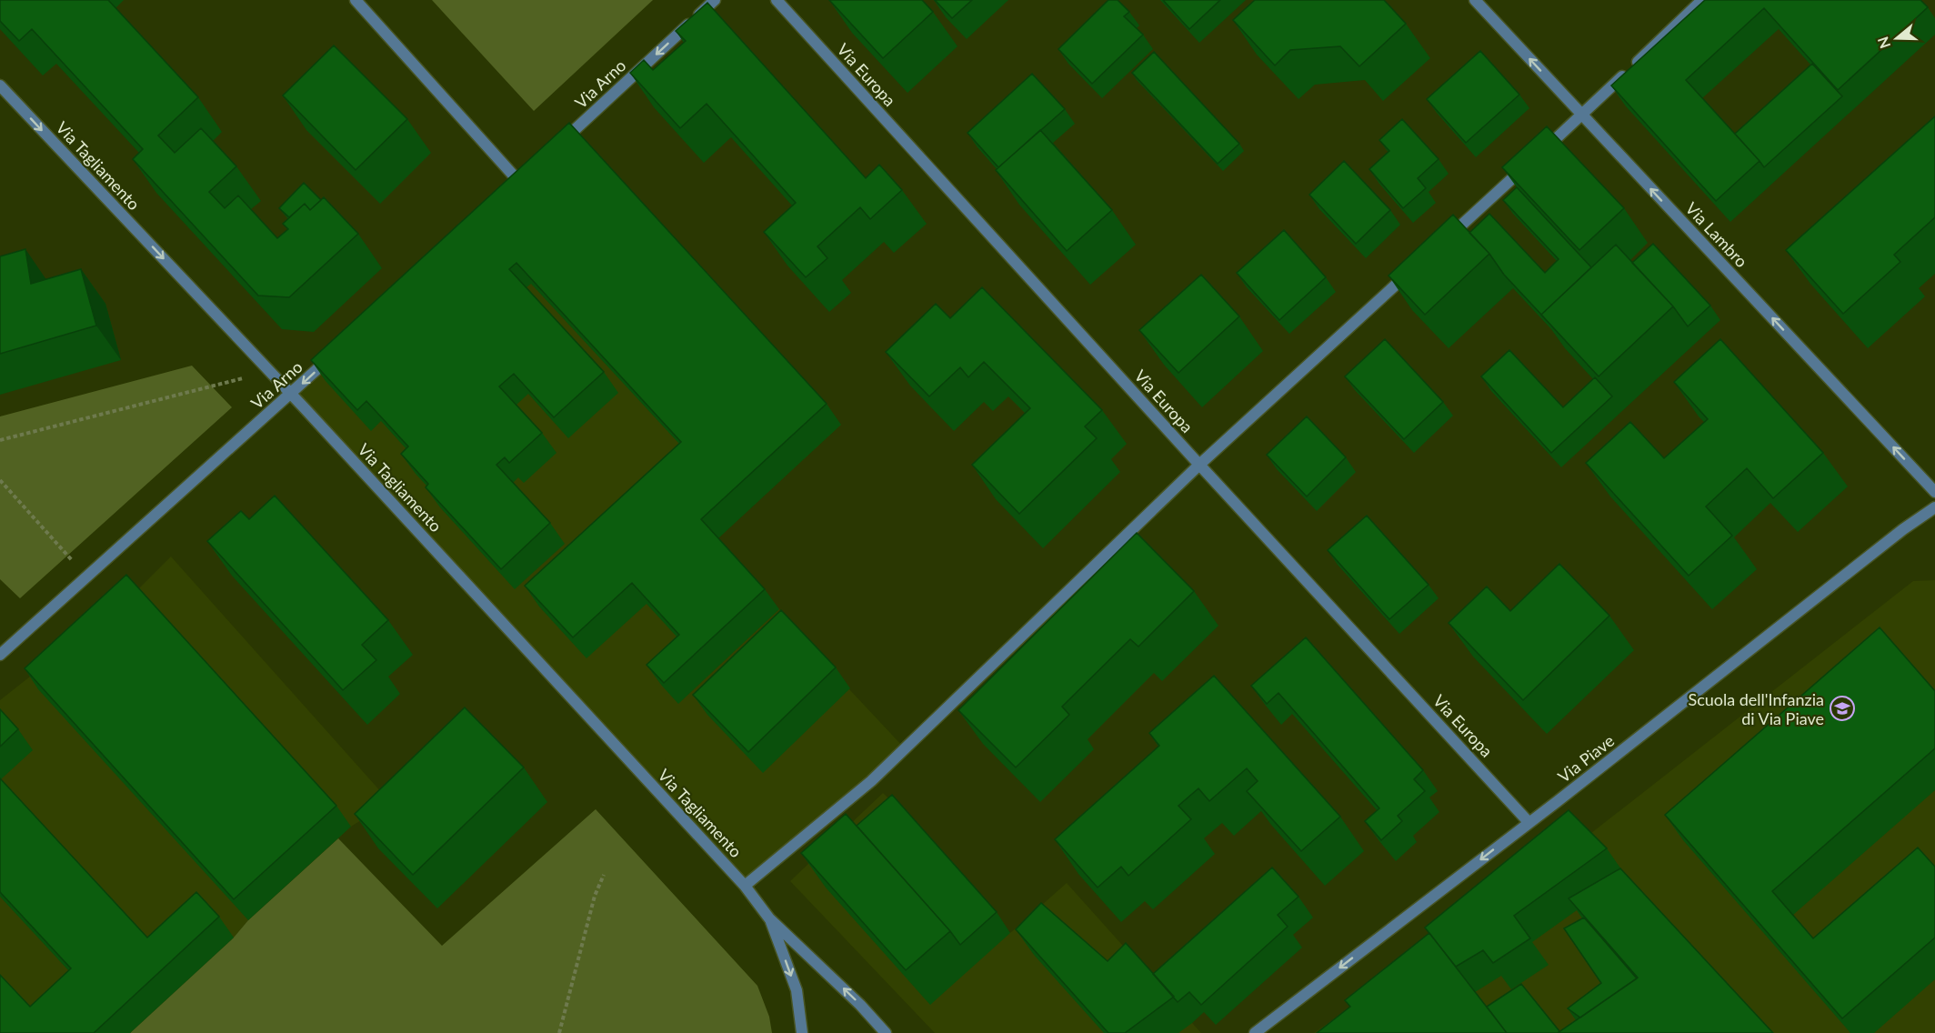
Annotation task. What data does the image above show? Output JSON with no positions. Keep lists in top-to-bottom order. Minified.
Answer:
{"streets":{"street":["Via Europa","Via Arno","Via Tagliamento","Via Lambro","Via Piave"]},"crossings":[["Via Europa","Via Piave"],["Via Arno","Via Tagliamento"]],"one_way":["Via Arno","Via Lambro","Via Piave"],"places":{"school or university":["Scuola dell'Infanzia di Via Piave"]},"north":"left"}
